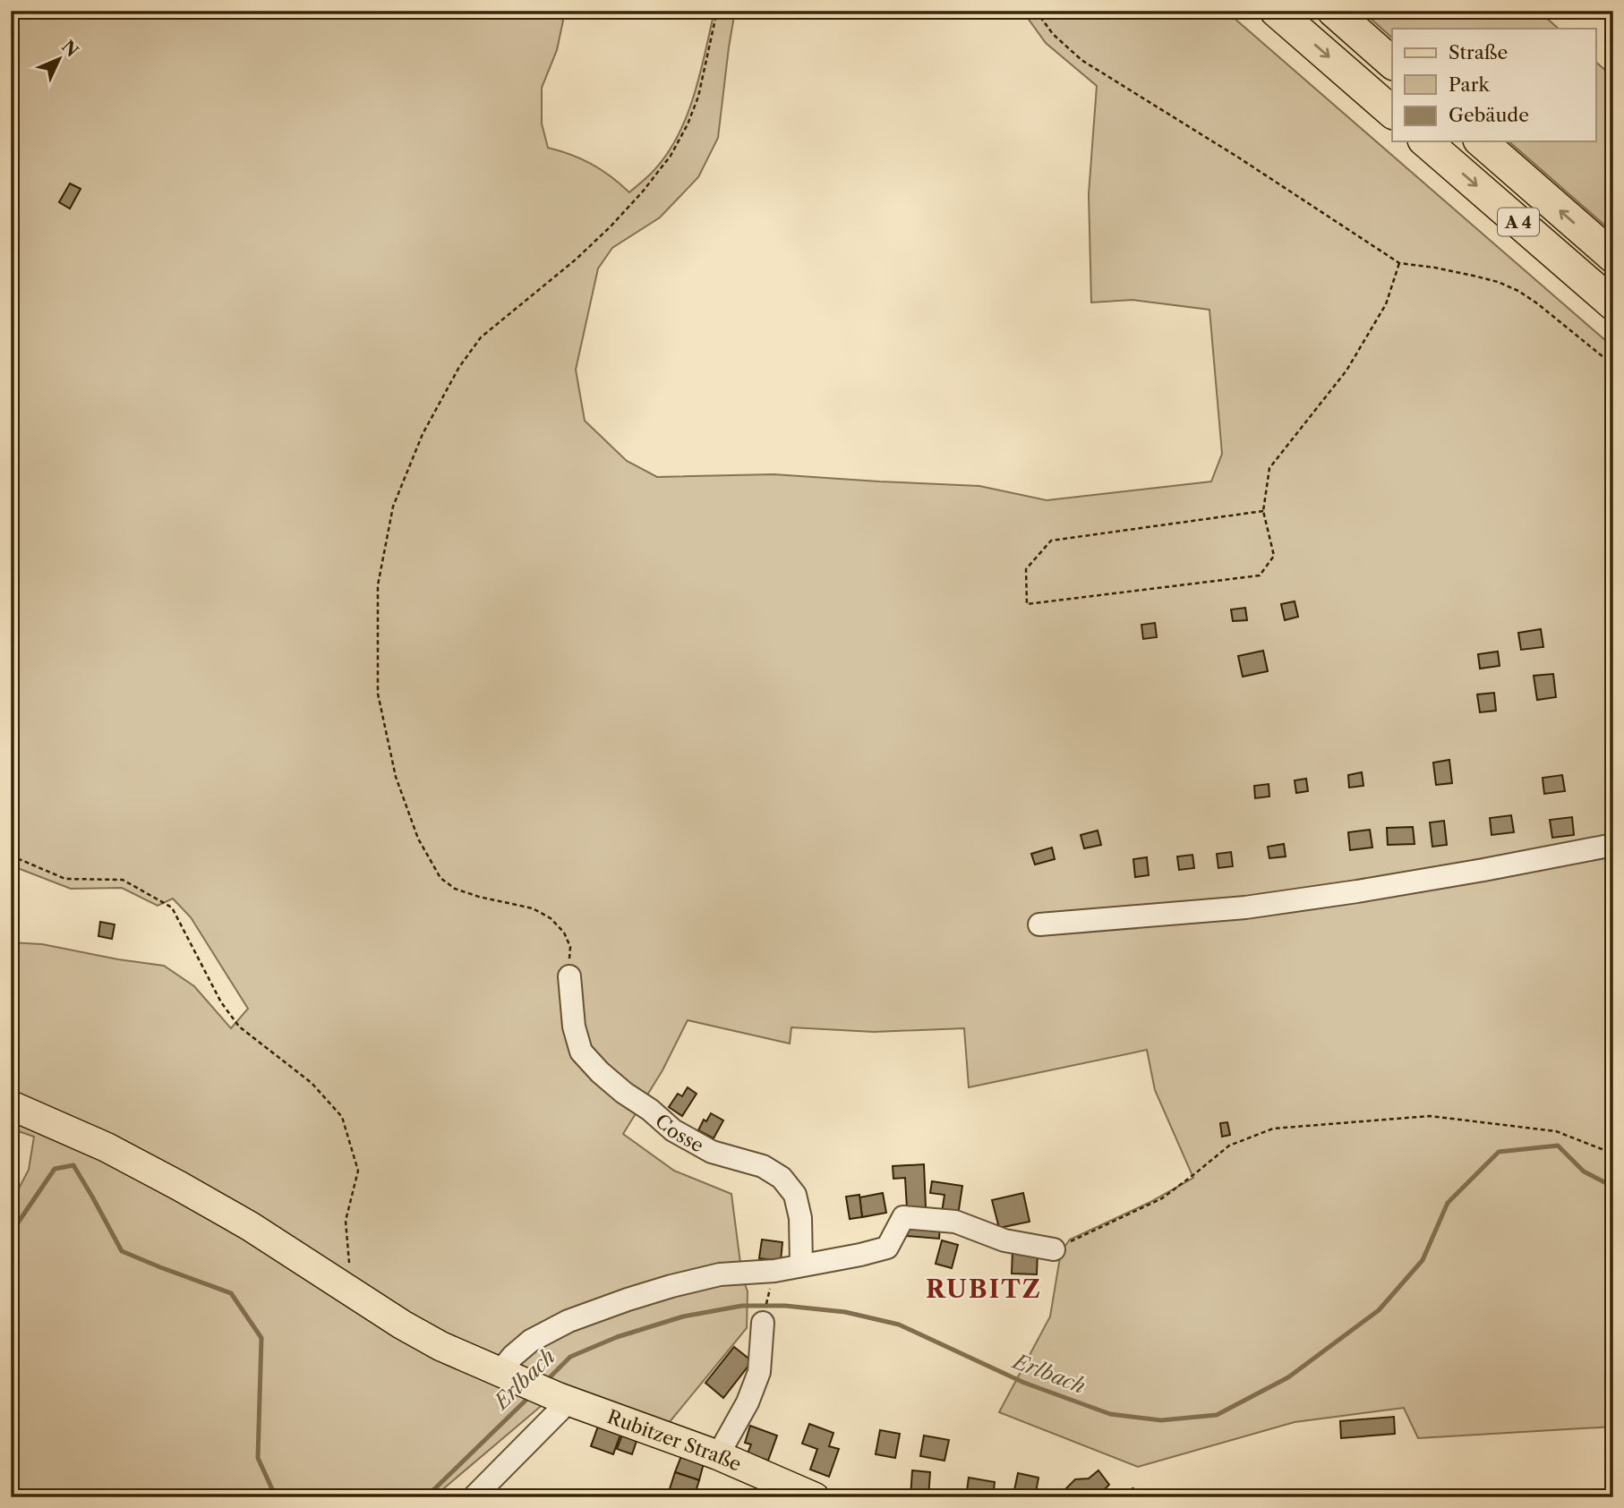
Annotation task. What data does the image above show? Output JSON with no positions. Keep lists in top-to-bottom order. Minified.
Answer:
{"streets":{"highway":["A 4"],"main road":["Rubitzer Straße"],"street":["Cosse"]},"districts":["RUBITZ"],"water":["Erlbach"],"legend":["Straße","Park","Gebäude"],"north":"top right"}
